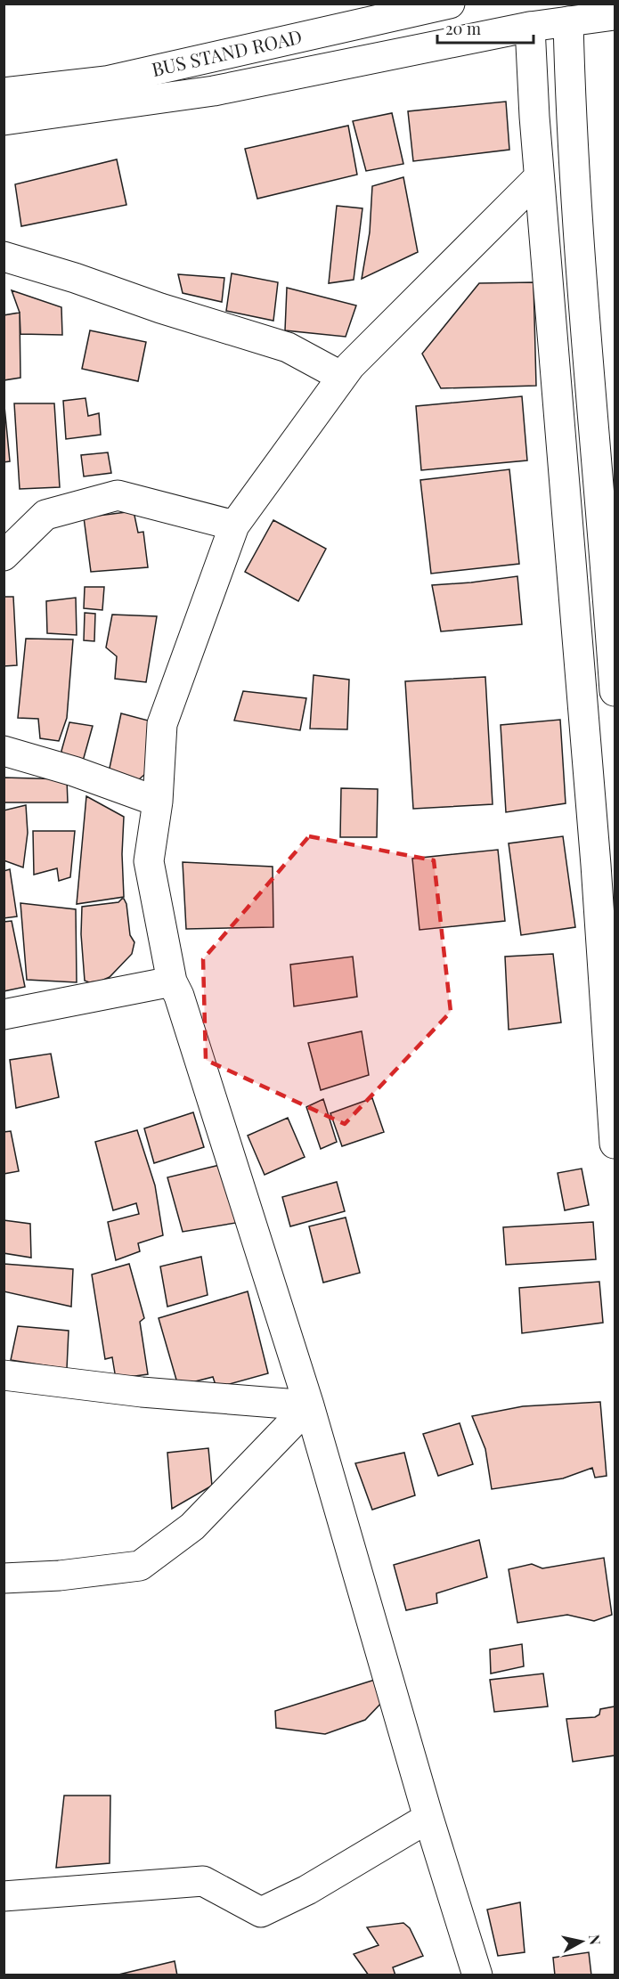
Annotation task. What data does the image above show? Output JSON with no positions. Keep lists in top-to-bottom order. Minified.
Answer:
{"streets":{"street":["BUS STAND ROAD"]},"scale_bar":"20 m","north":"right"}
